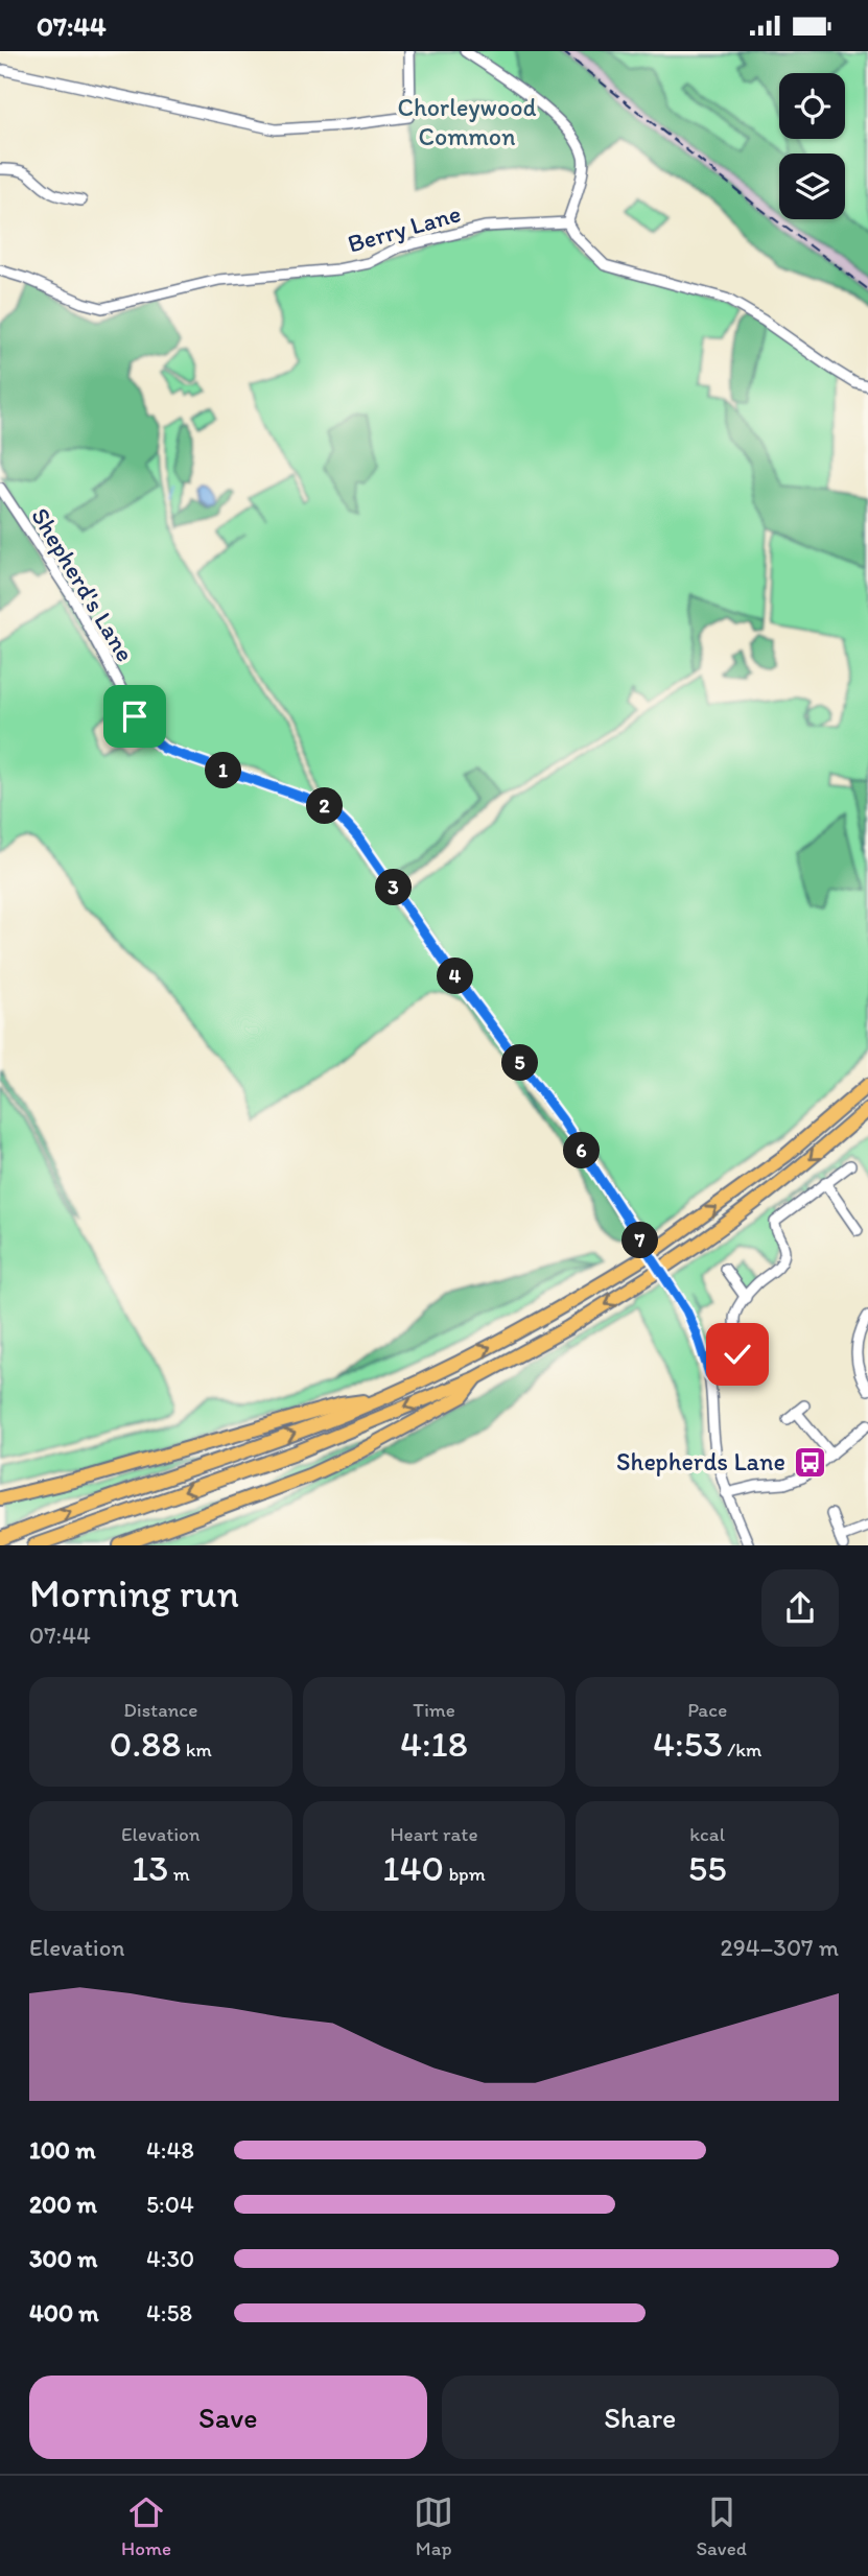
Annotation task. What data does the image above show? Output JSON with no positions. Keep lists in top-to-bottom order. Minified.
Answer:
{"streets":{"street":["Berry Lane","Shepherd's Lane"]},"parks":["Chorleywood Common"],"places":{"bus stop":["Shepherds Lane"]},"page":{"status":"07:44","pins":["1","2","3","4","5","6","7"],"heading":["Morning run","07:44"],"stats":[["Distance","0.88 km"],["Time","4:18"],["Pace","4:53 /km"],["Elevation","13 m"],["Heart rate","140 bpm"],["kcal","55"]],"chart":["Elevation","294–307 m"],"list":[{"name":"100 m","note":"4:48"},{"name":"200 m","note":"5:04"},{"name":"300 m","note":"4:30"},{"name":"400 m","note":"4:58"}],"buttons":["Save","Share"],"tabs":["Home","Map","Saved"]}}
